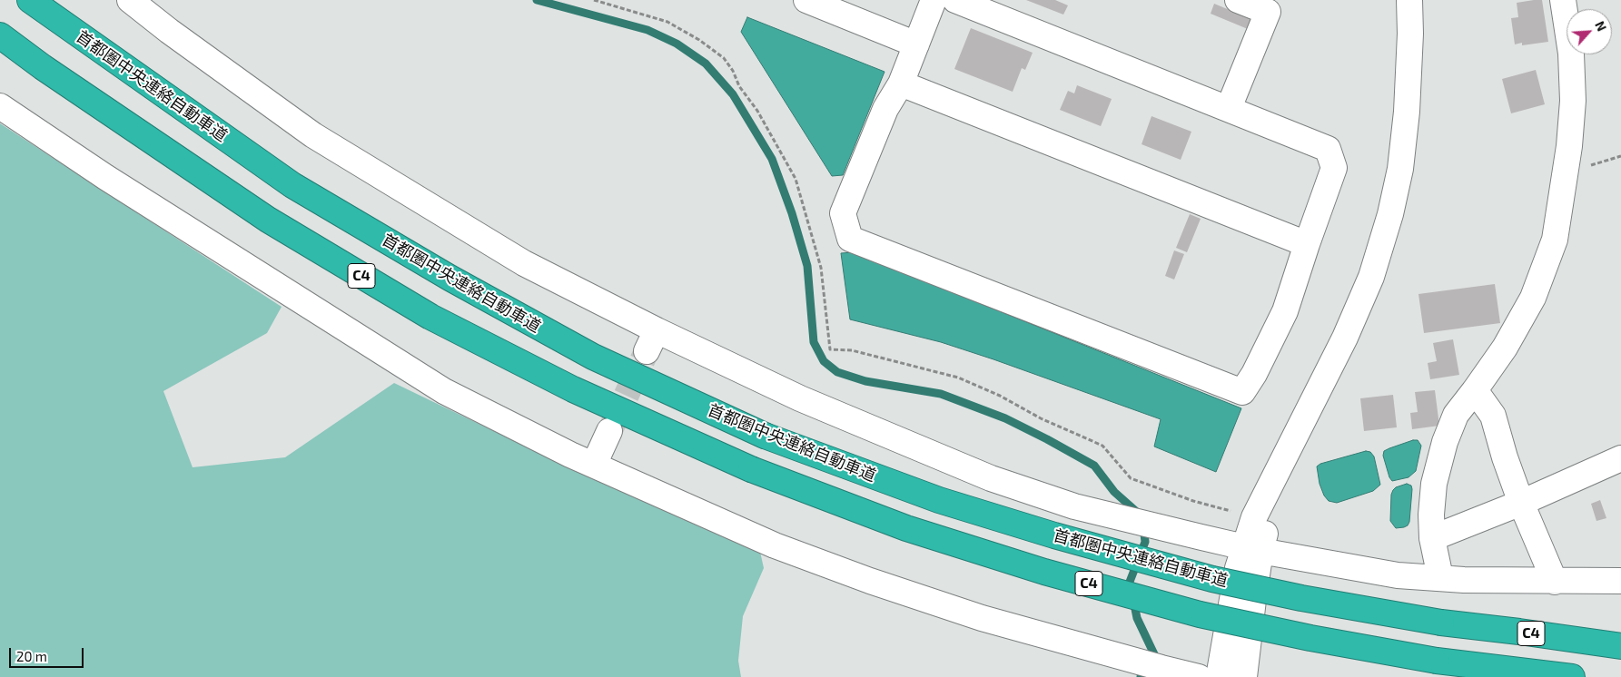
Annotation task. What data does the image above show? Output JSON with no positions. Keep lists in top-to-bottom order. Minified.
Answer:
{"streets":{"highway":["首都圏中央連絡自動車道","C4"]},"scale_bar":"20 m","north":"top right"}
